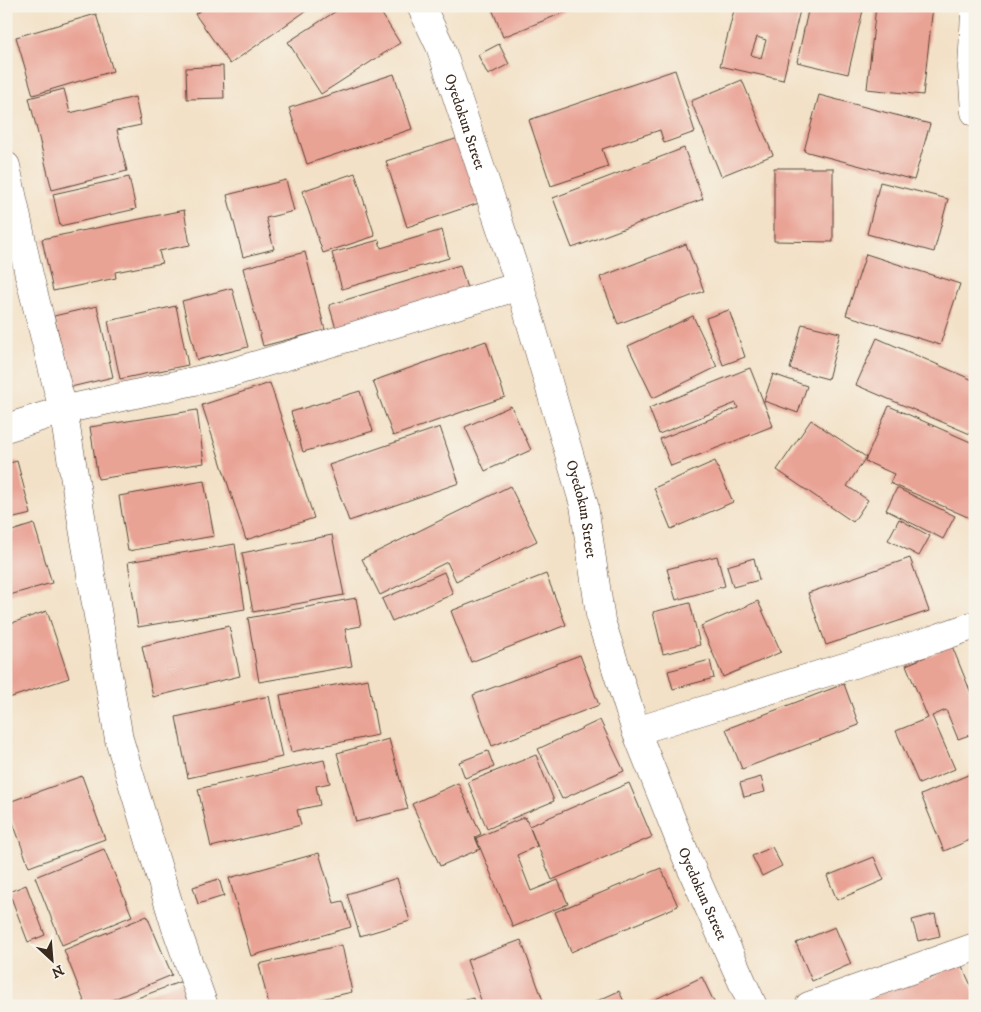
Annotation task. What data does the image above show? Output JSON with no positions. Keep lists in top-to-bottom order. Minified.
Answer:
{"streets":{"street":["Oyedokun Street"]},"north":"bottom right"}
